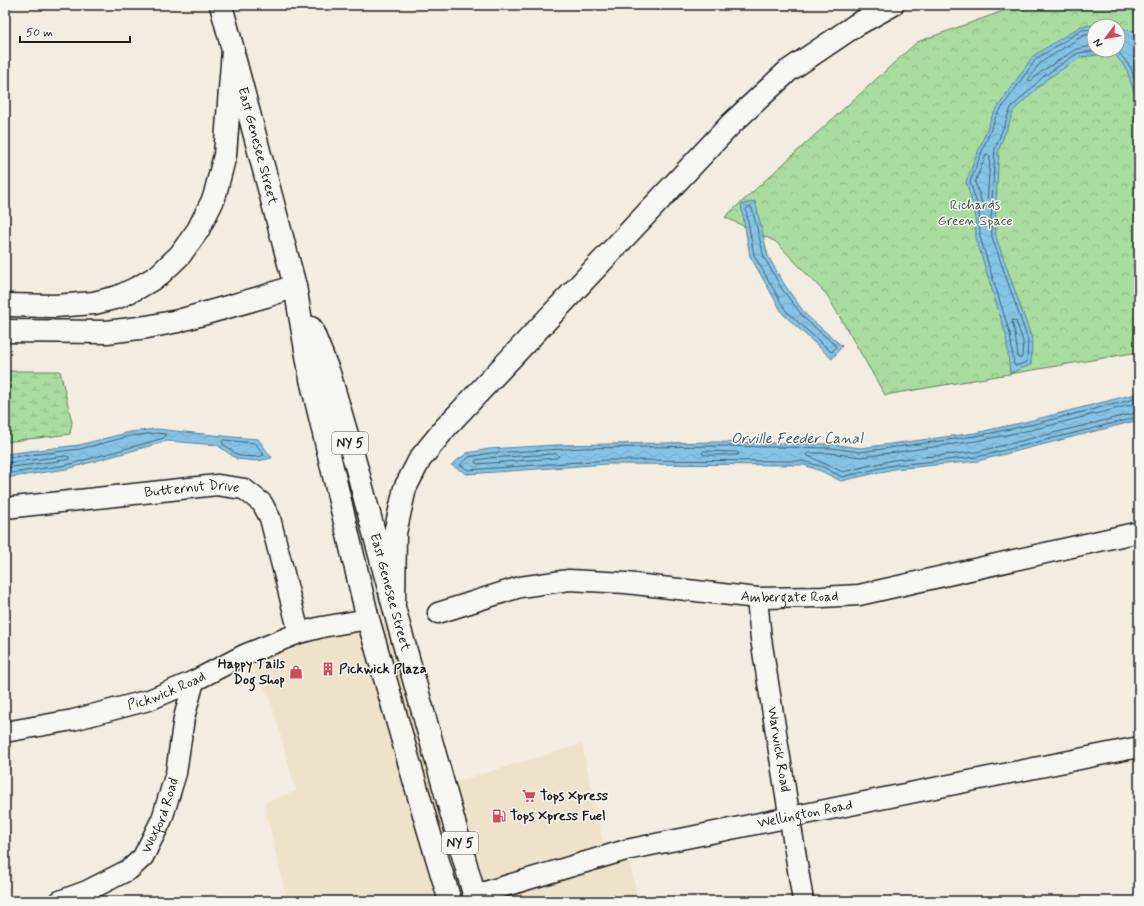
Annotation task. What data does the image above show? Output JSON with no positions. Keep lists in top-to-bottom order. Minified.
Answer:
{"streets":{"main road":["East Genesee Street","NY 5"],"street":["Butternut Drive","Ambergate Road","Pickwick Road","Warwick Road","Wellington Road","Wexford Road"]},"crossings":[["East Genesee Street","NY 5"],["East Genesee Street","Pickwick Road"],["East Genesee Street","Wellington Road"],["Butternut Drive","Pickwick Road"],["Ambergate Road","Warwick Road"],["Pickwick Road","Wexford Road"],["Warwick Road","Wellington Road"]],"water":["Orville Feeder Canal"],"parks":["Richards Green Space"],"places":{"building":["Pickwick Plaza"],"shop":["Happy Tails Dog Shop"],"supermarket":["Tops Xpress"],"fuel station":["Tops Xpress Fuel"]},"scale_bar":"50 m","north":"bottom left"}
